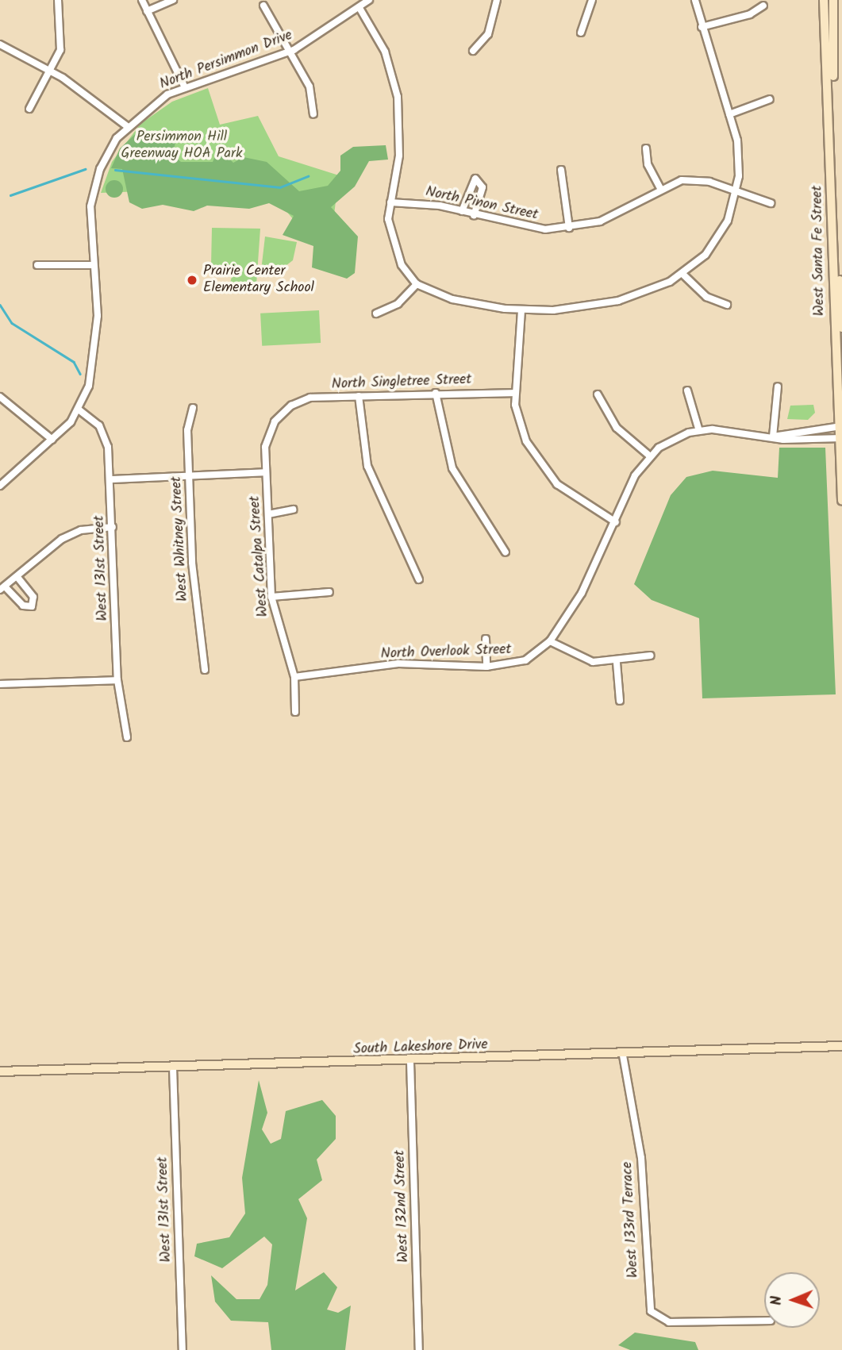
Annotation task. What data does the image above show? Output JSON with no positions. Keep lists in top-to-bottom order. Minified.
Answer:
{"streets":{"street":["North Persimmon Drive","North Pinon Street","West Santa Fe Street","North Singletree Street","West Whitney Street","West Catalpa Street","West 131st Street","North Overlook Street","South Lakeshore Drive","West 132nd Street","West 133rd Terrace"]},"crossings":[["North Persimmon Drive","West 131st Street"],["West Santa Fe Street","North Overlook Street"],["North Singletree Street","West Catalpa Street"],["West Catalpa Street","North Overlook Street"],["West 131st Street","South Lakeshore Drive"],["South Lakeshore Drive","West 132nd Street"],["South Lakeshore Drive","West 133rd Terrace"]],"parks":["Persimmon Hill Greenway HOA Park"],"places":["Prairie Center Elementary School"],"north":"left"}
